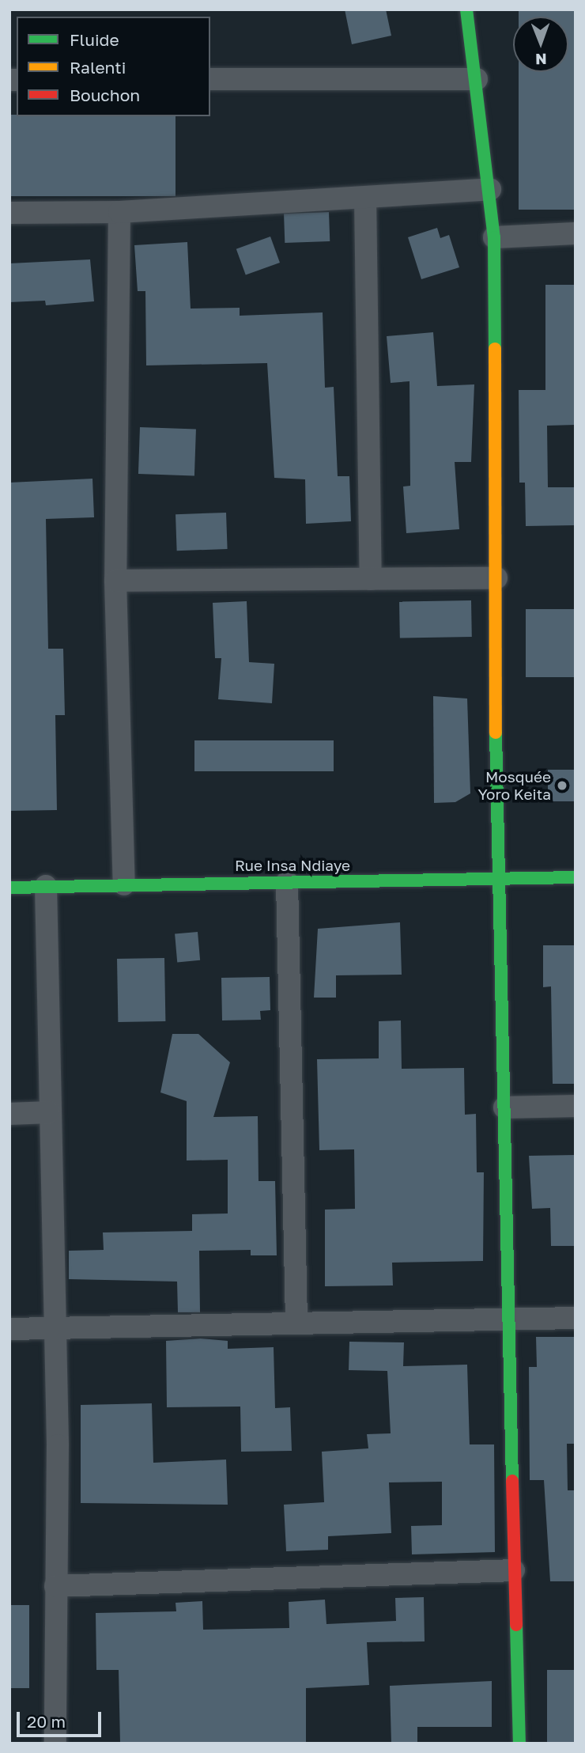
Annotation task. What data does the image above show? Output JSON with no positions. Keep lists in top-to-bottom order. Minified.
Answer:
{"streets":{"street":["Rue Insa Ndiaye"]},"places":["Mosquée Yoro Keita"],"legend":["Fluide","Ralenti","Bouchon"],"scale_bar":"20 m","north":"bottom"}
